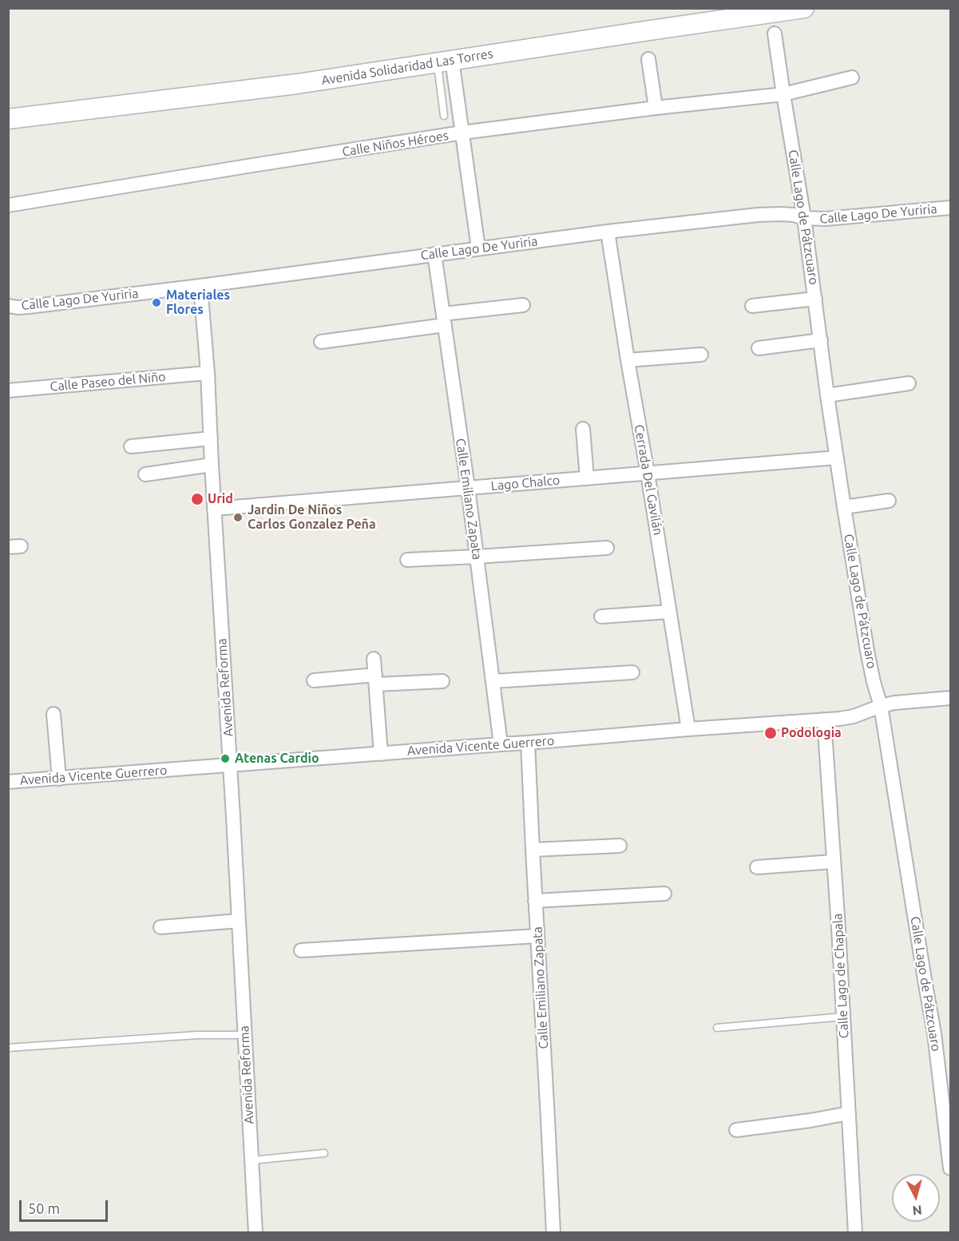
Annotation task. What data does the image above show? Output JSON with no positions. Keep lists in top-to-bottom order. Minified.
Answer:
{"streets":{"main road":["Avenida Solidaridad Las Torres"],"street":["Calle Niños Héroes","Calle Lago De Yuriria","Calle Lago de Pátzcuaro","Calle Paseo del Niño","Cerrada Del Gavilán","Lago Chalco","Calle Emiliano Zapata","Avenida Reforma","Avenida Vicente Guerrero","Calle Lago de Chapala"]},"crossings":[["Calle Niños Héroes","Calle Lago de Pátzcuaro"],["Calle Lago De Yuriria","Calle Lago de Pátzcuaro"],["Calle Lago De Yuriria","Cerrada Del Gavilán"],["Calle Lago De Yuriria","Calle Emiliano Zapata"],["Calle Lago De Yuriria","Avenida Reforma"],["Calle Lago de Pátzcuaro","Lago Chalco"],["Calle Lago de Pátzcuaro","Avenida Vicente Guerrero"],["Calle Paseo del Niño","Avenida Reforma"],["Cerrada Del Gavilán","Lago Chalco"],["Cerrada Del Gavilán","Avenida Vicente Guerrero"],["Lago Chalco","Calle Emiliano Zapata"],["Lago Chalco","Avenida Reforma"],["Calle Emiliano Zapata","Avenida Vicente Guerrero"],["Avenida Reforma","Avenida Vicente Guerrero"],["Avenida Vicente Guerrero","Calle Lago de Chapala"]],"places":["Materiales Flores","Urid","Jardin De Niños Carlos Gonzalez Peña","Podologia","Atenas Cardio"],"scale_bar":"50 m","north":"bottom"}
